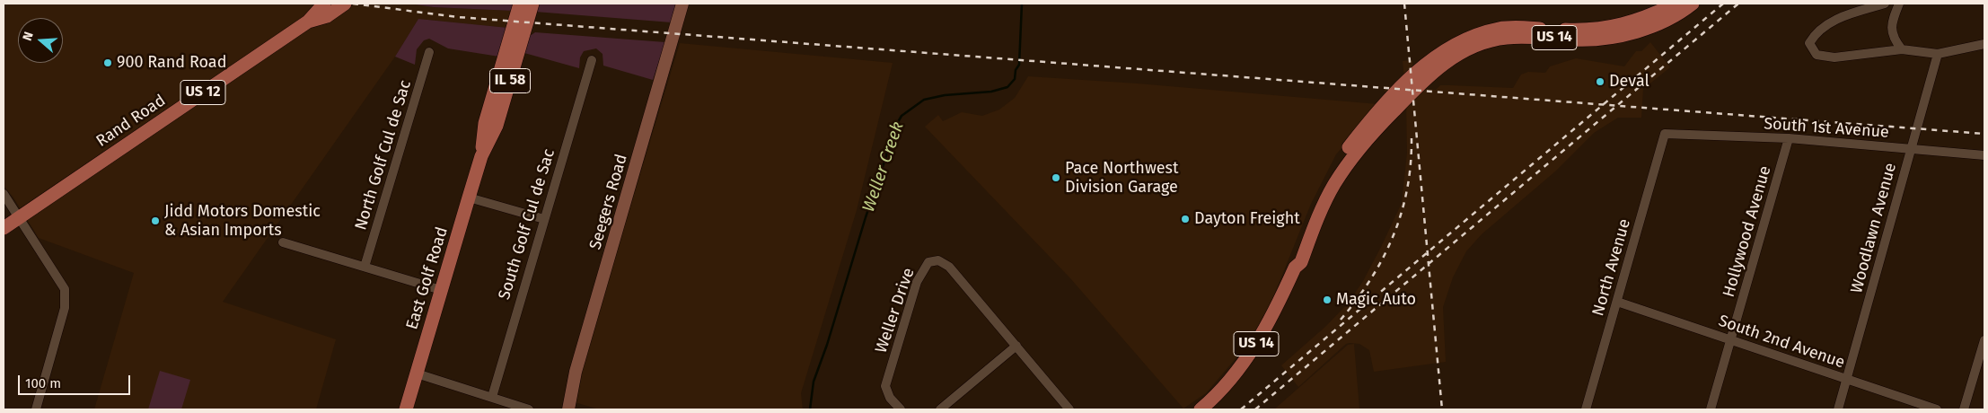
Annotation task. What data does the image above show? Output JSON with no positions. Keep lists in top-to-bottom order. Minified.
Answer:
{"streets":{"main road":["US 14","IL 58","US 12","Rand Road","East Golf Road"],"street":["South 1st Avenue","North Golf Cul de Sac","Seegers Road","South Golf Cul de Sac","Woodlawn Avenue","Hollywood Avenue","North Avenue","Weller Drive","South 2nd Avenue"]},"crossings":[["South 1st Avenue","Woodlawn Avenue"],["South 1st Avenue","Hollywood Avenue"],["South 1st Avenue","North Avenue"],["Woodlawn Avenue","South 2nd Avenue"],["Hollywood Avenue","South 2nd Avenue"],["North Avenue","South 2nd Avenue"]],"water":["Weller Creek"],"places":["900 Rand Road","Deval","Pace Northwest Division Garage","Dayton Freight","Jidd Motors Domestic & Asian Imports","Magic Auto"],"scale_bar":"100 m","north":"left"}
